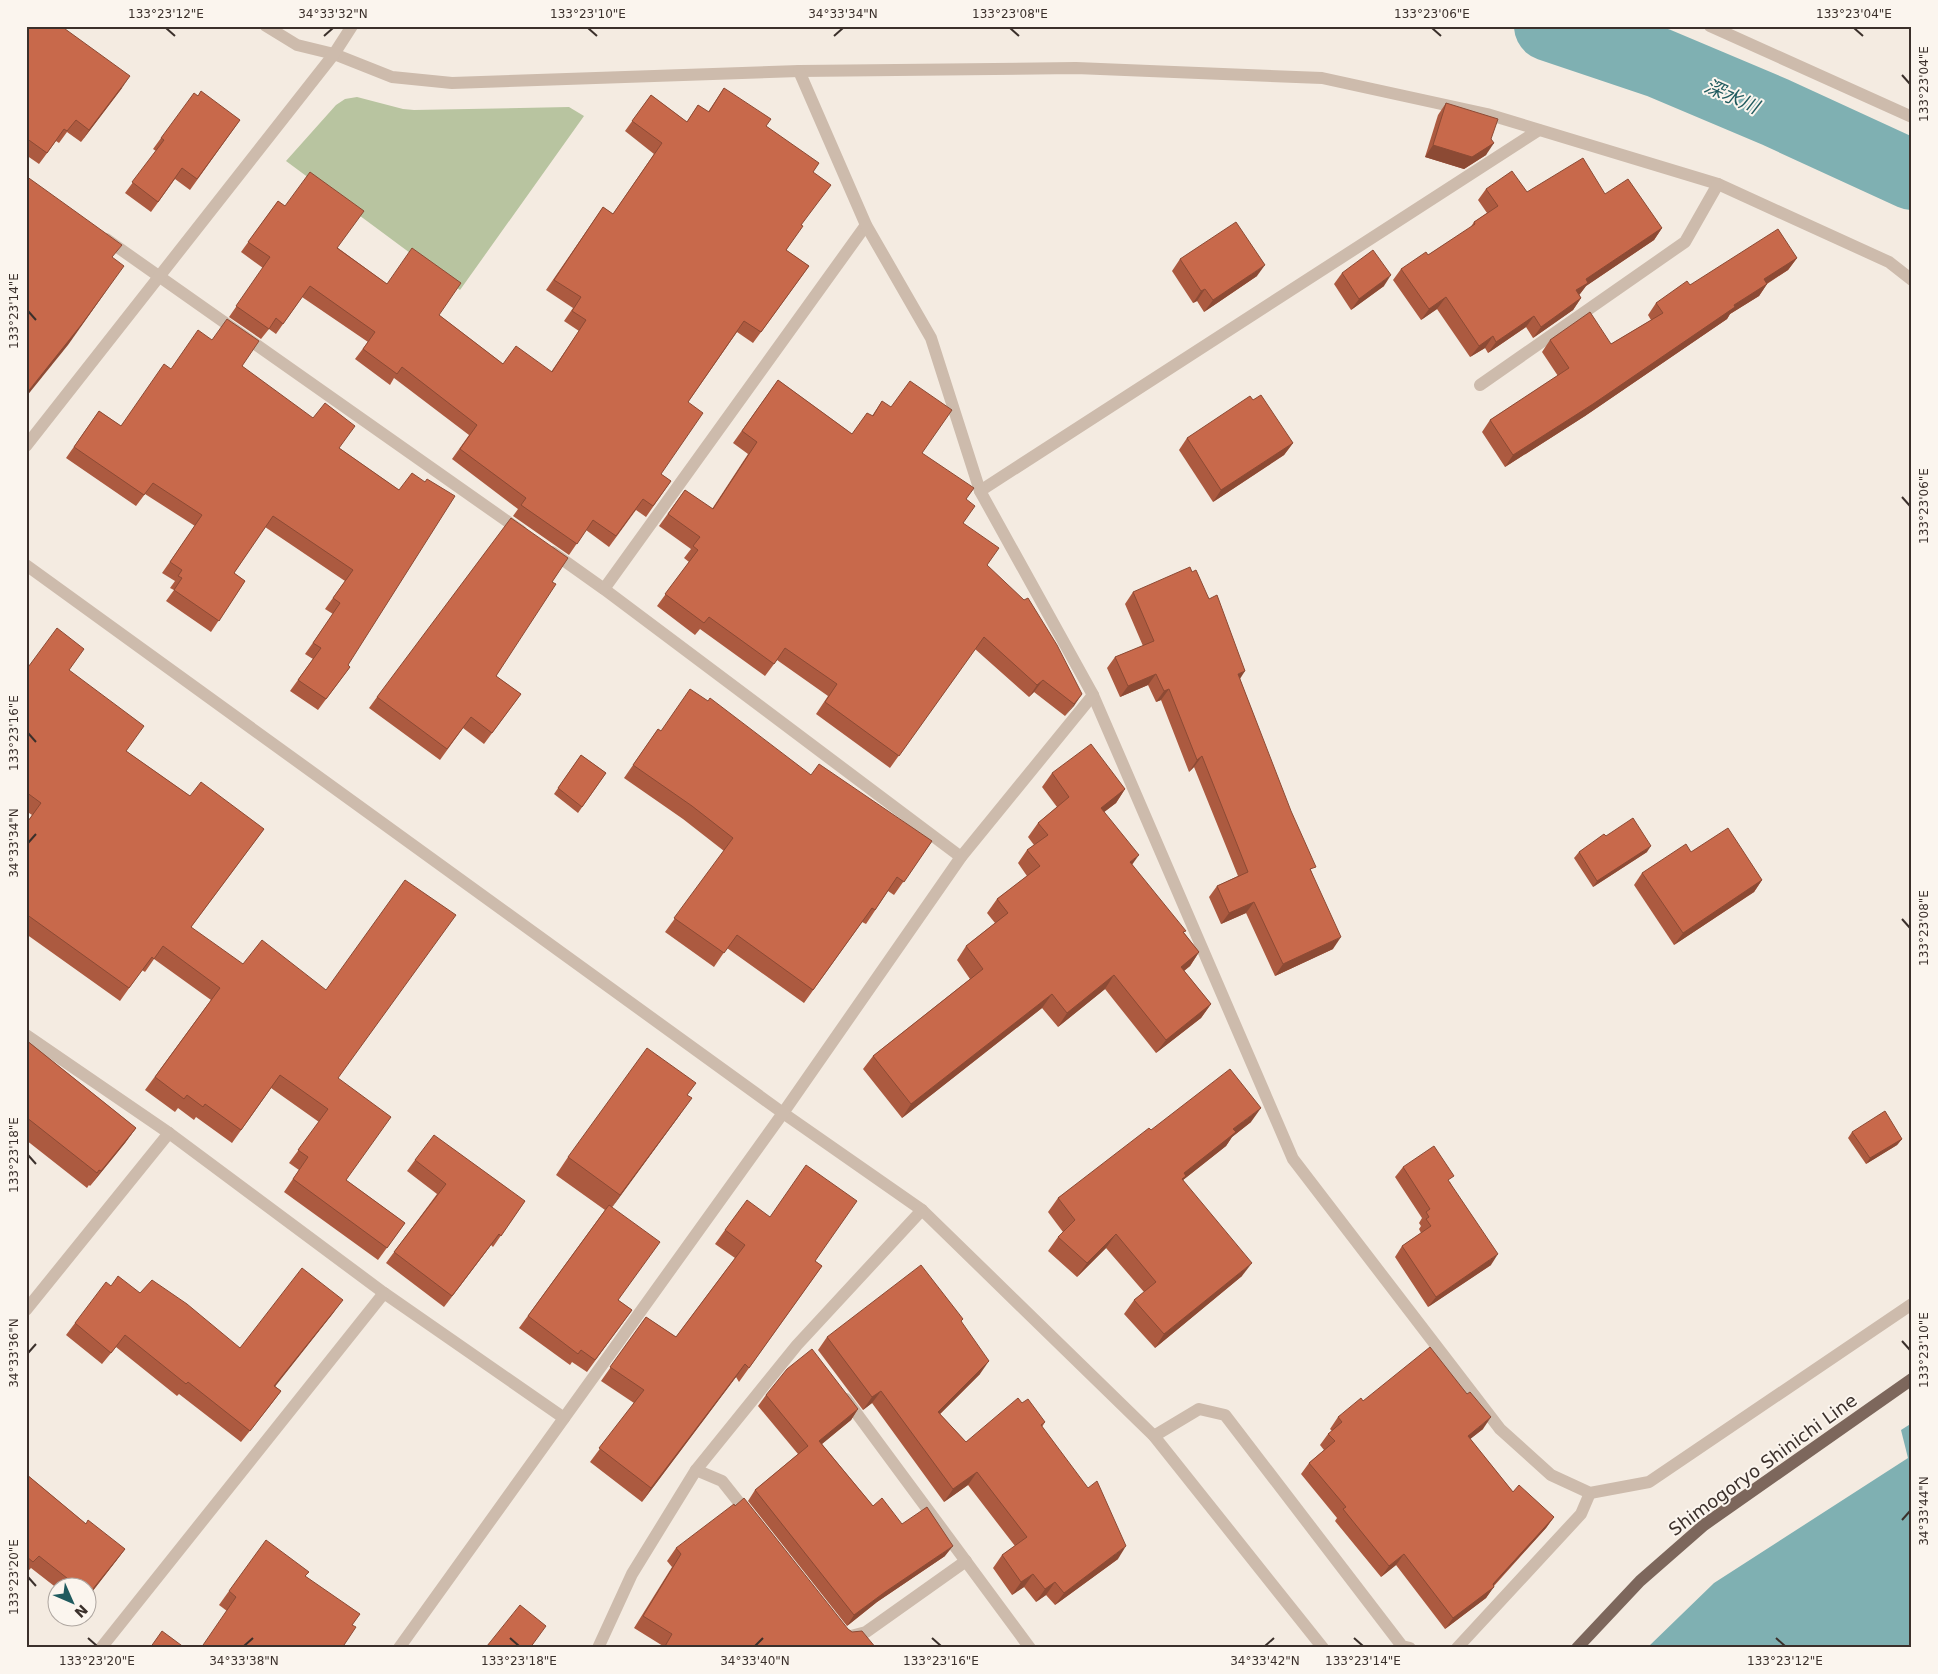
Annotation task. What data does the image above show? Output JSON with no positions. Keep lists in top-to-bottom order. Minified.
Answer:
{"streets":{"main road":["Shimogoryo Shinichi Line"]},"water":["深水川"],"north":"bottom right","coordinates":["133°23'12\"E","34°33'32\"N","133°23'10\"E","34°33'34\"N","133°23'08\"E","133°23'06\"E","133°23'04\"E","133°23'14\"E","133°23'16\"E","133°23'18\"E","34°33'36\"N","34°33'44\"N","133°23'20\"E","34°33'38\"N","34°33'40\"N","34°33'42\"N"]}
